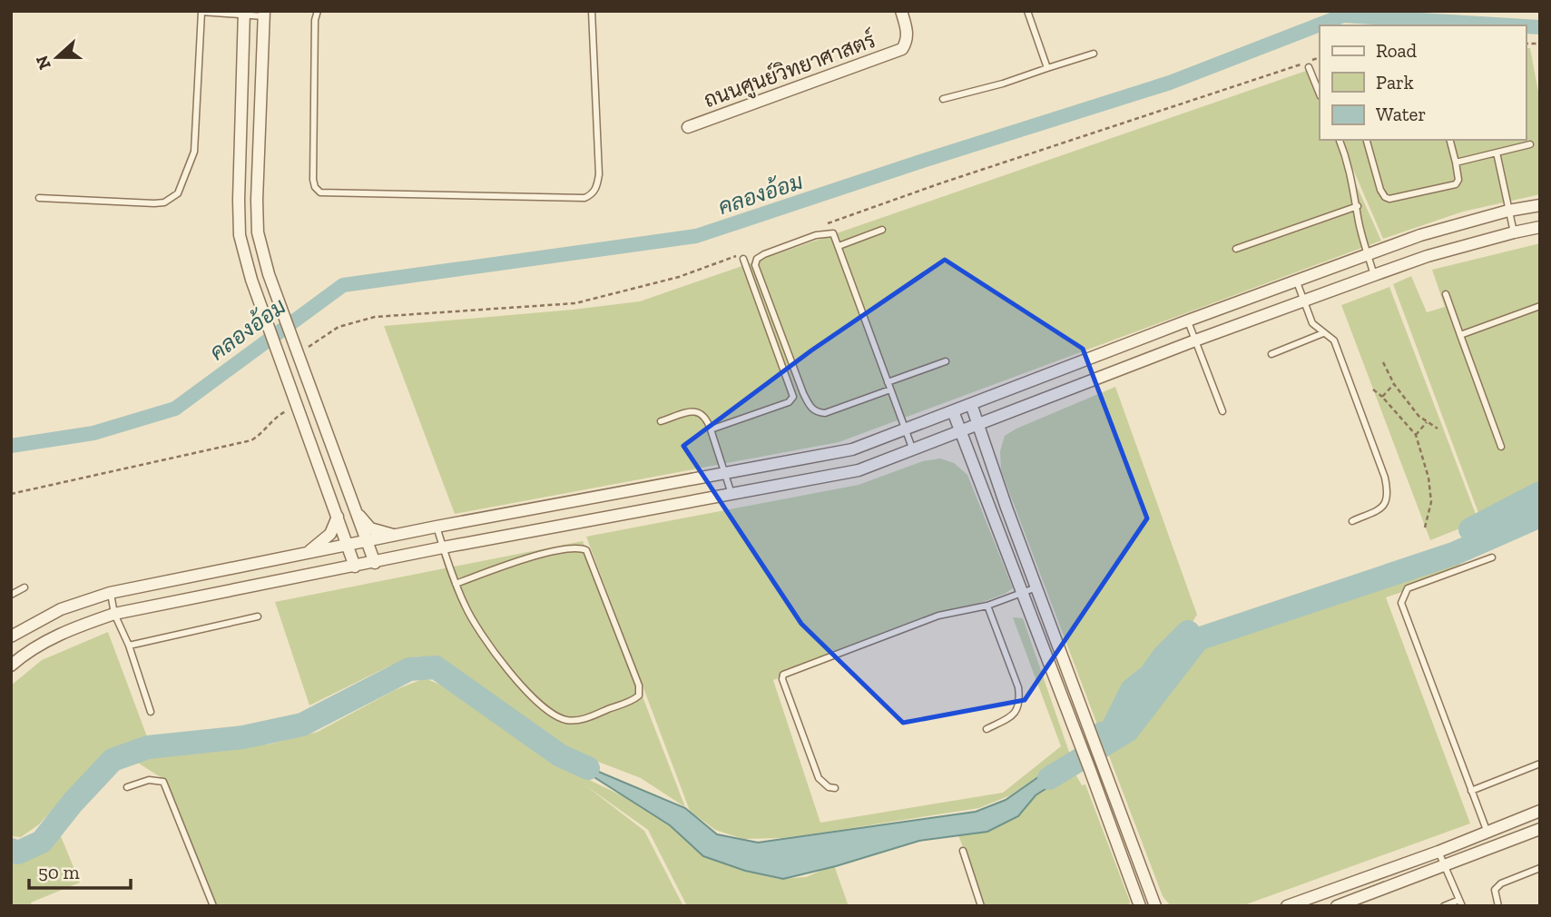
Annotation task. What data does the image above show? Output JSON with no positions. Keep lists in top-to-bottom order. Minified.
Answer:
{"streets":{"street":["ถนนศูนย์วิทยาศาสตร์"]},"water":["คลองอ้อม"],"legend":["Road","Park","Water"],"scale_bar":"50 m","north":"left"}
